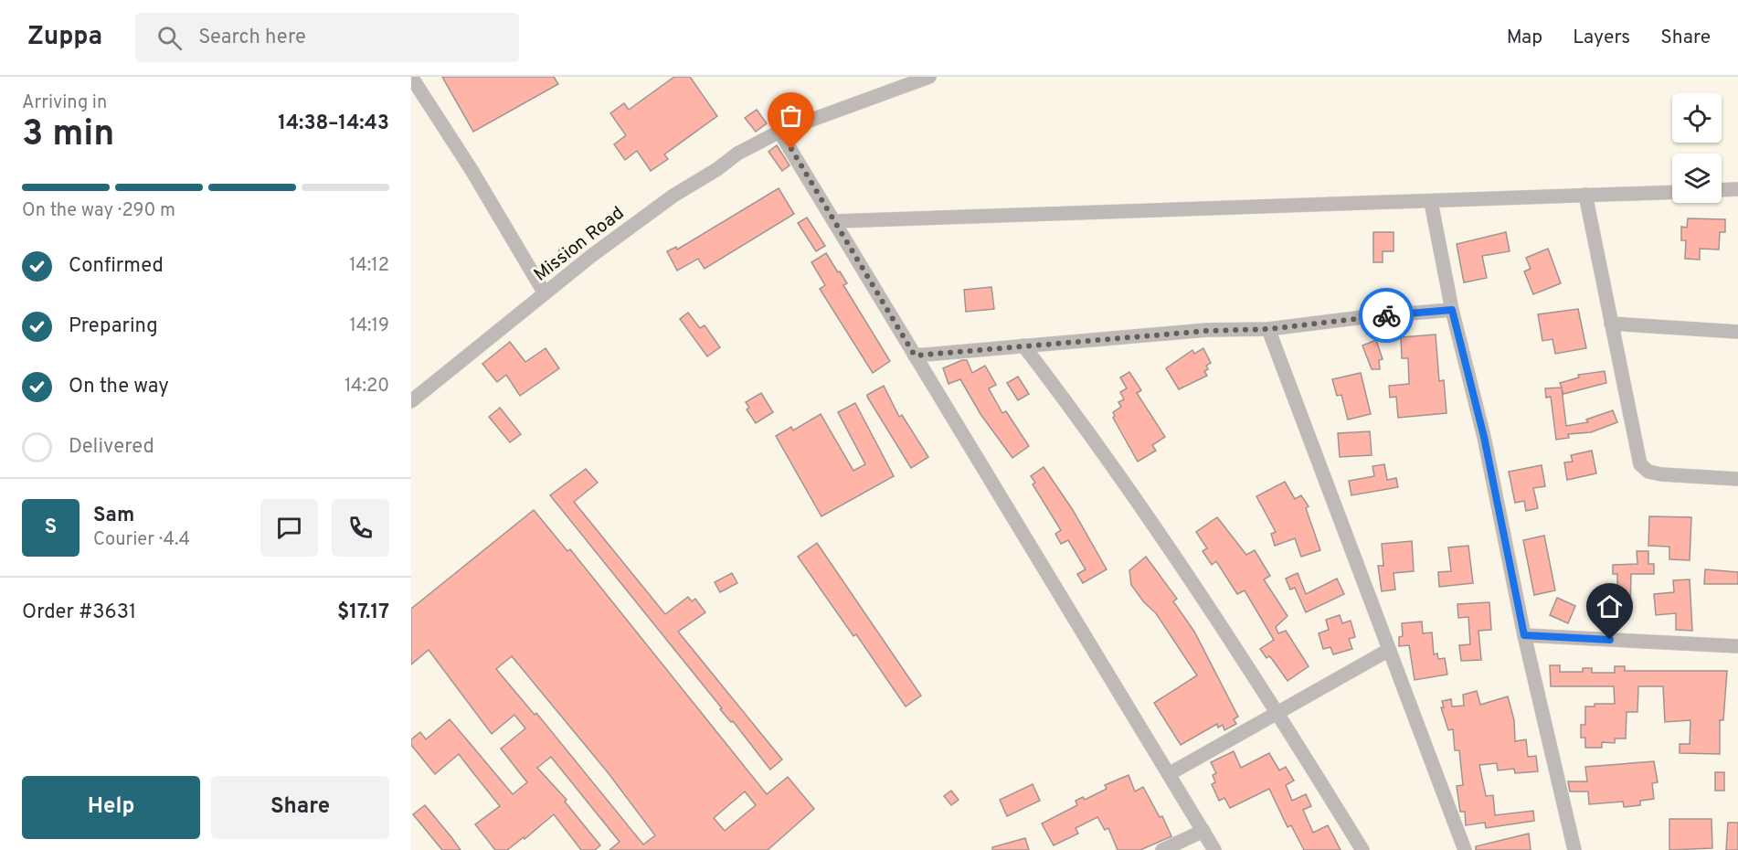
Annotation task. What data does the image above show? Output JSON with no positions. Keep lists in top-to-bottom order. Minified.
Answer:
{"streets":{"street":["Mission Road"]},"page":{"header":"Zuppa","search":"Search here","nav":["Map","Layers","Share"],"heading":["3 min","Arriving in","14:38–14:43"],"panel":["Sam","Courier · 4.4","Order #3631","$17.17"],"bar":"On the way · 290 m","list":[["Confirmed","14:12"],["Preparing","14:19"],["On the way","14:20"],"Delivered"],"round":"S","buttons":["Help","Share"]}}
